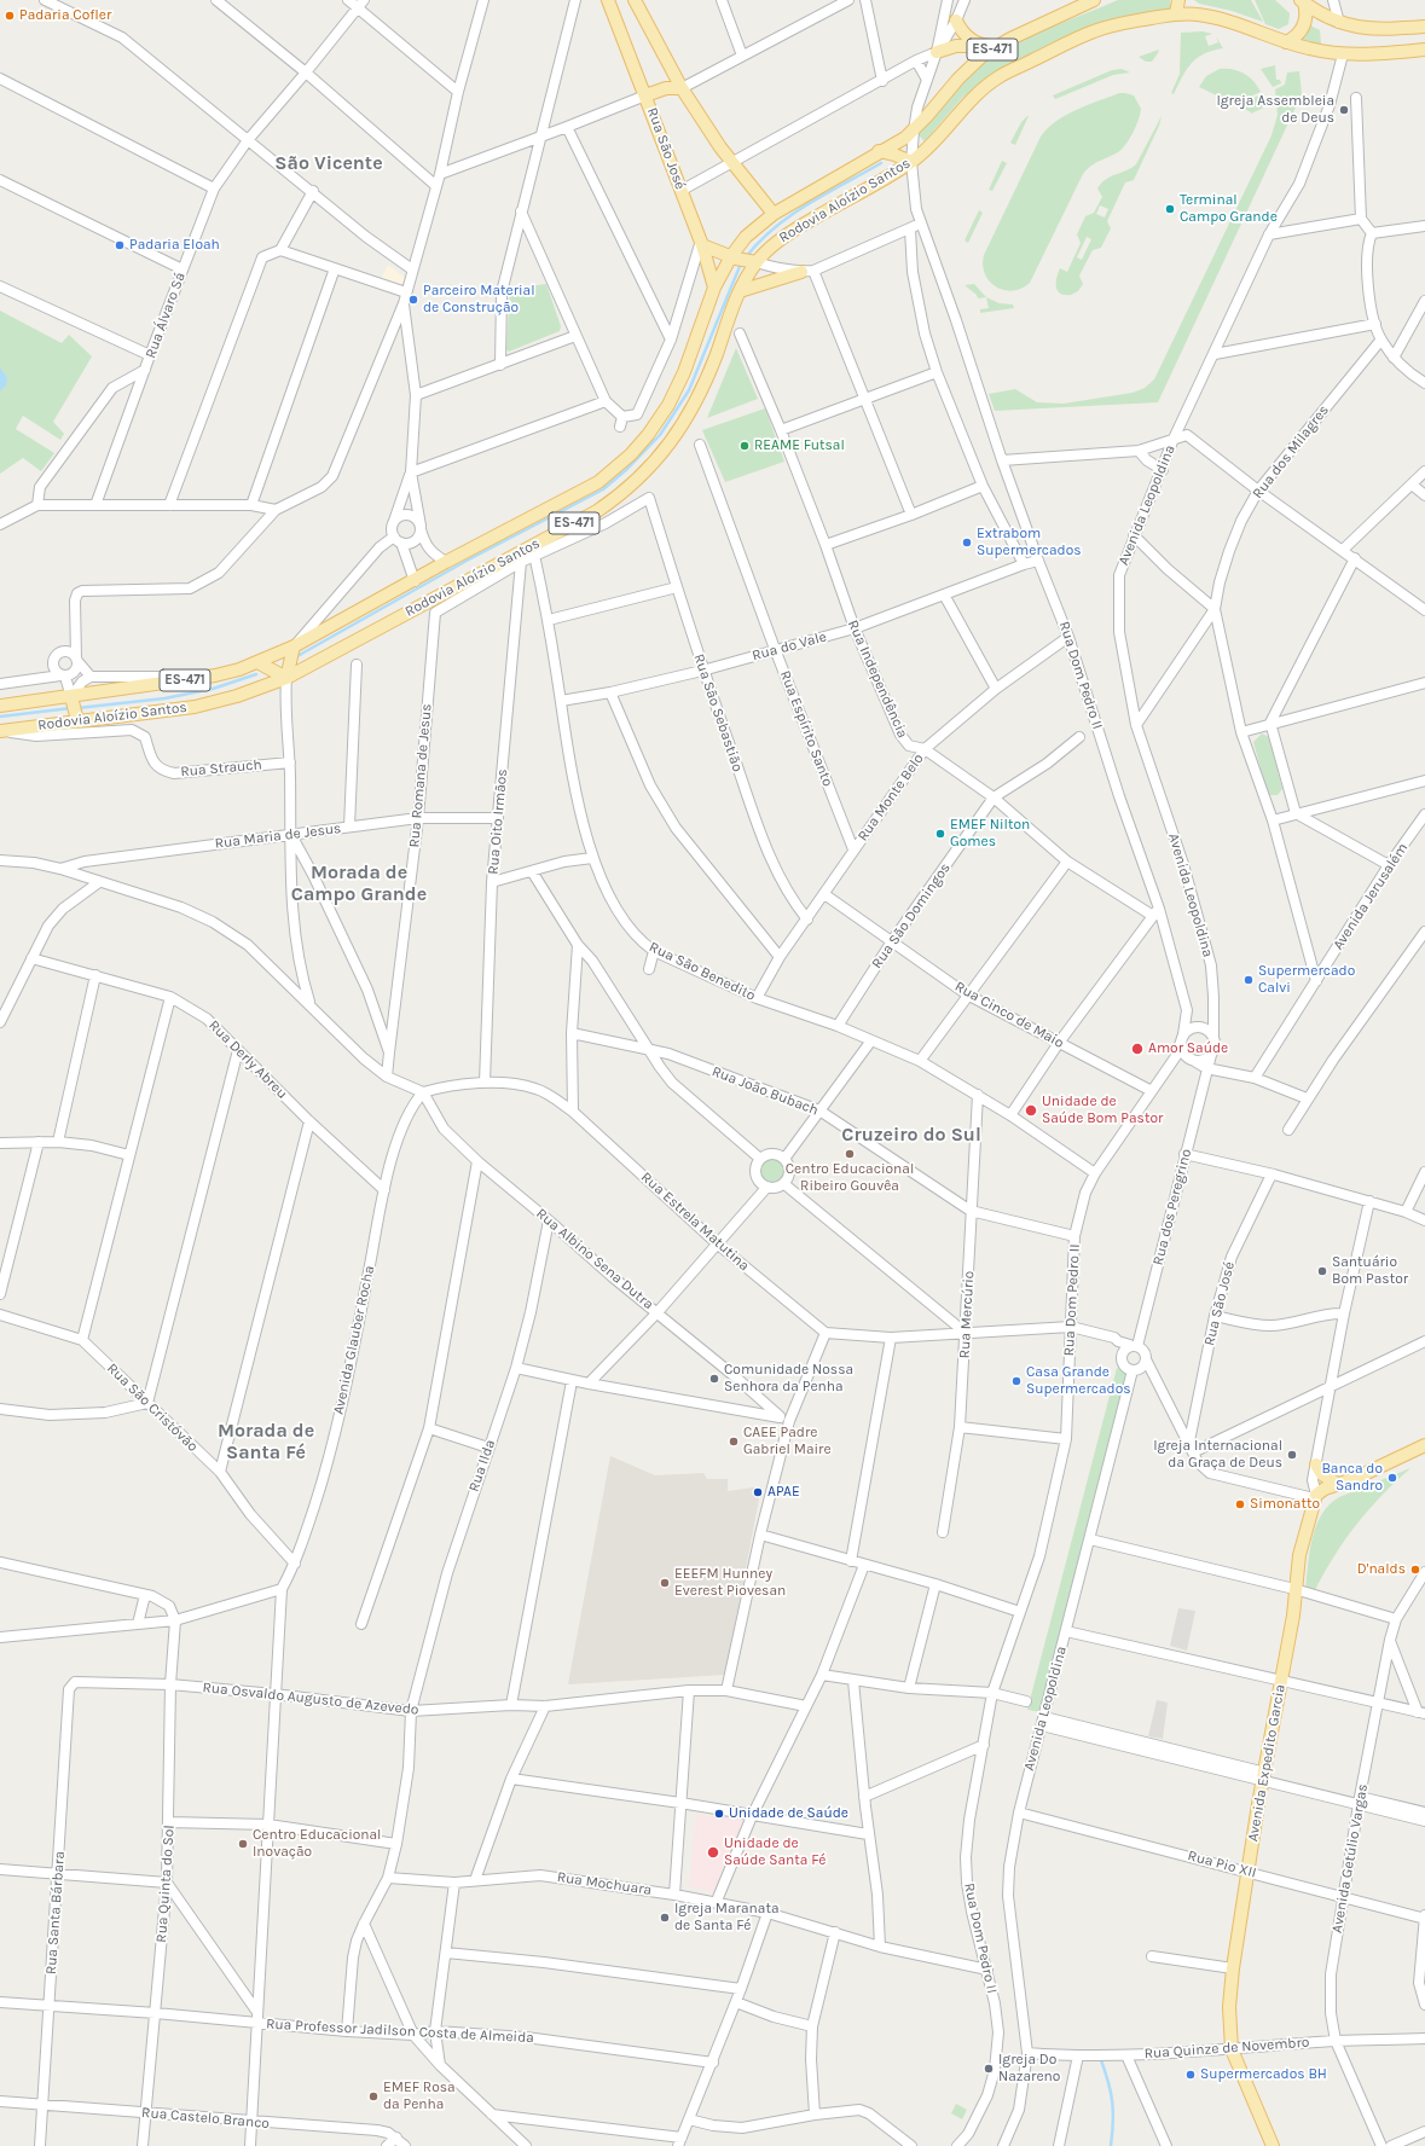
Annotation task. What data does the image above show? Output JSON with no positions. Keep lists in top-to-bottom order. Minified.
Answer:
{"streets":{"main road":["ES-471","Rua São José","Rodovia Aloízio Santos","Avenida Expedito Garcia"],"street":["Rua Álvaro Sá","Rua dos Milagres","Avenida Leopoldina","Rua do Vale","Rua Dom Pedro II","Rua Independência","Rua São Sebastião","Rua Espírito Santo","Rua Strauch","Rua Romana de Jesus","Rua Monte Belo","Rua Oito Irmãos","Rua Maria de Jesus","Avenida Jerusalém","Rua São Domingos","Rua São Benedito","Rua Cinco de Maio","Rua Derly Abreu","Rua João Bubach","Rua dos Peregrino","Rua Estrela Matutina","Rua Albino Sena Dutra","Rua Mercúrio","Avenida Glauber Rocha","Rua São Cristóvão","Rua Ilda","Rua Osvaldo Augusto de Azevedo","Avenida Getúlio Vargas","Rua Pio XII","Rua Quinta do Sol","Rua Mochuara","Rua Santa Bárbara","Rua Professor Jadilson Costa de Almeida","Rua Quinze de Novembro","Rua Castelo Branco"]},"crossings":[["ES-471","Rodovia Aloízio Santos"],["ES-471","Avenida Leopoldina"],["Rua São José","Rodovia Aloízio Santos"],["Rodovia Aloízio Santos","Rua Dom Pedro II"],["Rodovia Aloízio Santos","Rua Strauch"],["Rua dos Milagres","Avenida Leopoldina"],["Avenida Leopoldina","Rua Dom Pedro II"],["Avenida Leopoldina","Rua dos Peregrino"],["Avenida Leopoldina","Rua Pio XII"],["Avenida Leopoldina","Rua Quinze de Novembro"],["Rua do Vale","Rua Dom Pedro II"],["Rua do Vale","Rua Independência"],["Rua do Vale","Rua São Sebastião"],["Rua do Vale","Rua Espírito Santo"],["Rua do Vale","Rua São Benedito"],["Rua Dom Pedro II","Rua Independência"],["Rua Dom Pedro II","Rua Monte Belo"],["Rua Dom Pedro II","Rua São Benedito"],["Rua Dom Pedro II","Rua Cinco de Maio"],["Rua Dom Pedro II","Rua João Bubach"],["Rua Dom Pedro II","Rua dos Peregrino"],["Rua Dom Pedro II","Rua Mochuara"],["Rua Independência","Rua Monte Belo"],["Rua Independência","Rua São Domingos"],["Rua São Sebastião","Rua Monte Belo"],["Rua São Sebastião","Rua São Benedito"],["Rua Espírito Santo","Rua Monte Belo"],["Rua Romana de Jesus","Rua Oito Irmãos"],["Rua Romana de Jesus","Rua Maria de Jesus"],["Rua Monte Belo","Rua São Benedito"],["Rua Monte Belo","Rua Cinco de Maio"],["Rua Oito Irmãos","Rua Maria de Jesus"],["Rua Oito Irmãos","Rua Estrela Matutina"],["Rua São Domingos","Rua São Benedito"],["Rua São Domingos","Rua Cinco de Maio"],["Rua São Benedito","Rua Mercúrio"],["Rua Derly Abreu","Avenida Glauber Rocha"],["Rua João Bubach","Rua Mercúrio"],["Rua Estrela Matutina","Rua Albino Sena Dutra"],["Rua Estrela Matutina","Avenida Glauber Rocha"],["Rua Albino Sena Dutra","Avenida Glauber Rocha"],["Rua Albino Sena Dutra","Rua Ilda"],["Avenida Glauber Rocha","Rua São Cristóvão"],["Rua Ilda","Rua Osvaldo Augusto de Azevedo"],["Rua Ilda","Rua Mochuara"],["Rua Ilda","Rua Professor Jadilson Costa de Almeida"],["Rua Osvaldo Augusto de Azevedo","Rua Quinta do Sol"],["Rua Osvaldo Augusto de Azevedo","Rua Santa Bárbara"],["Avenida Expedito Garcia","Rua Pio XII"],["Avenida Expedito Garcia","Rua Quinze de Novembro"],["Avenida Getúlio Vargas","Rua Pio XII"],["Avenida Getúlio Vargas","Rua Quinze de Novembro"],["Rua Quinta do Sol","Rua Professor Jadilson Costa de Almeida"],["Rua Quinta do Sol","Rua Castelo Branco"],["Rua Santa Bárbara","Rua Professor Jadilson Costa de Almeida"],["Rua Santa Bárbara","Rua Castelo Branco"]],"districts":["São Vicente","Morada de Campo Grande","Cruzeiro do Sul","Morada de Santa Fé"],"places":["Padaria Cofler","Igreja Assembleia de Deus","Terminal Campo Grande","Padaria Eloah","Parceiro Material de Construção","REAME Futsal","Extrabom Supermercados","EMEF Nilton Gomes","Supermercado Calvi","Amor Saúde","Unidade de Saúde Bom Pastor","Centro Educacional Ribeiro Gouvêa","Santuário Bom Pastor","Comunidade Nossa Senhora da Penha","Casa Grande Supermercados","CAEE Padre Gabriel Maire","Igreja Internacional da Graça de Deus","Banca do Sandro","APAE","Simonatto","D'nalds","EEEFM Hunney Everest Piovesan","Unidade de Saúde","Centro Educacional Inovação","Unidade de Saúde Santa Fé","Igreja Maranata de Santa Fé","Igreja Do Nazareno","Supermercados BH","EMEF Rosa da Penha"]}
